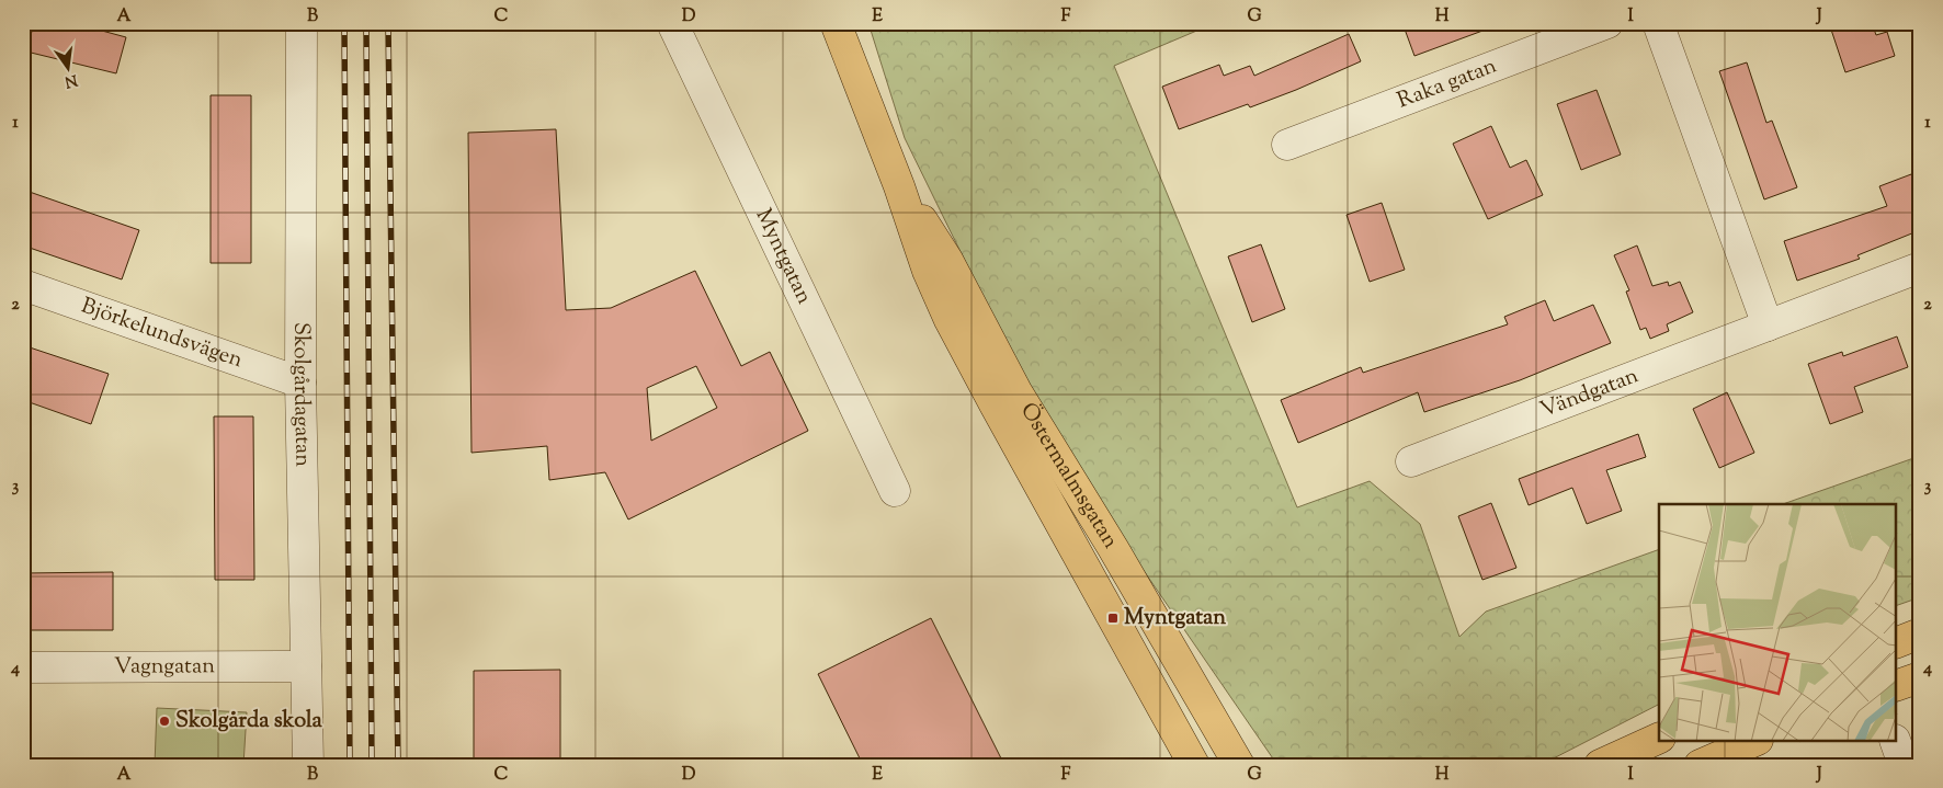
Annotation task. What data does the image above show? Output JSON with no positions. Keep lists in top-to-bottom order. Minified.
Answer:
{"streets":{"main road":["Östermalmsgatan"],"street":["Raka gatan","Myntgatan","Björkelundsvägen","Vändgatan","Skolgårdagatan","Vagngatan"]},"crossings":[["Björkelundsvägen","Skolgårdagatan"],["Skolgårdagatan","Vagngatan"]],"places":{"transit":["Myntgatan"],"other":["Skolgårda skola"]},"north":"bottom","grid":{"columns":["A","B","C","D","E","F","G","H","I","J"],"rows":["1","2","3","4"]}}
